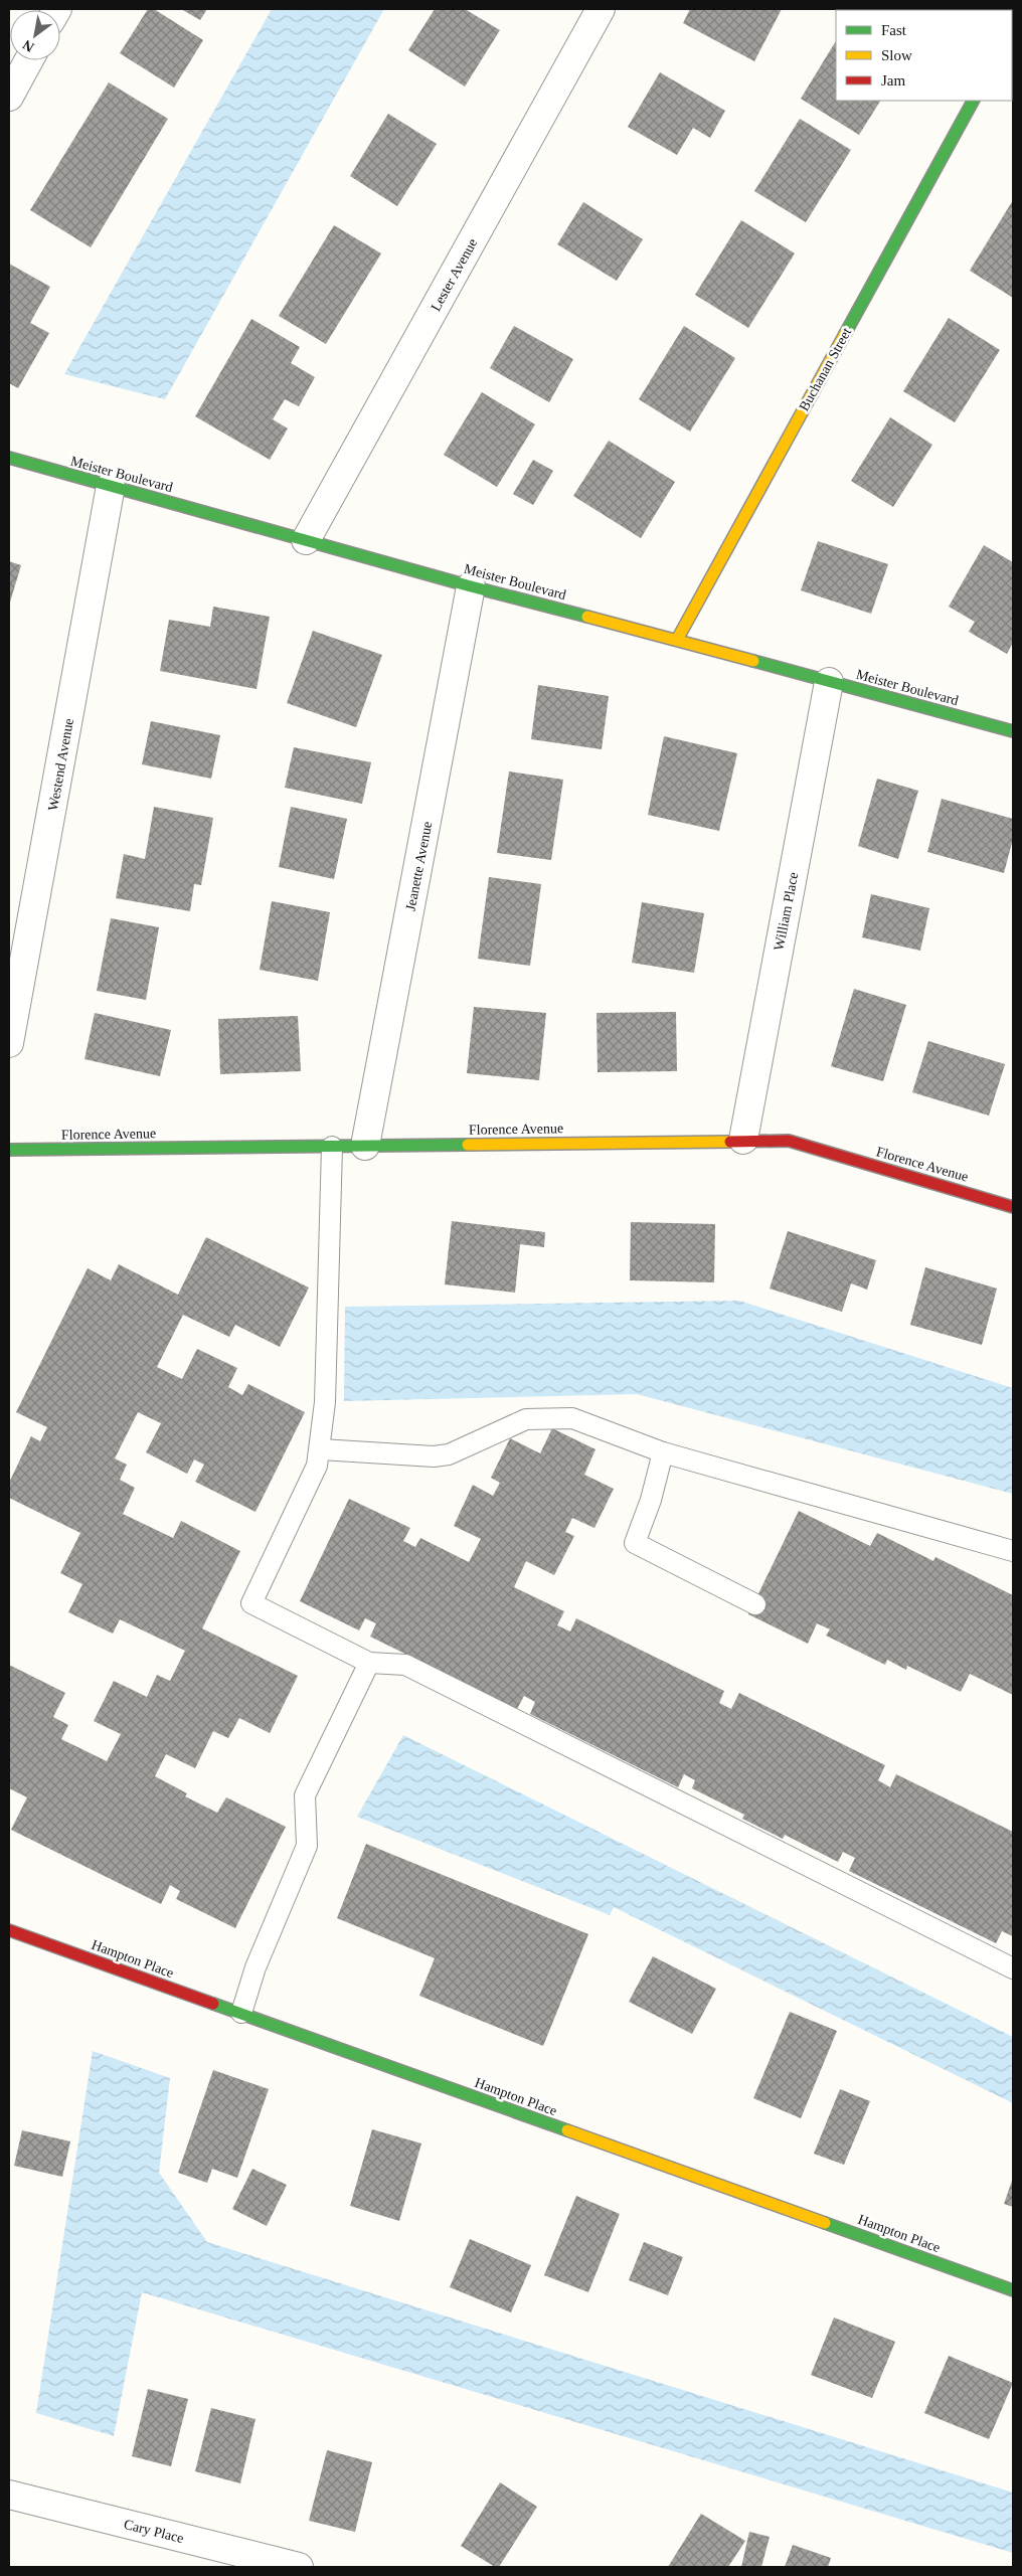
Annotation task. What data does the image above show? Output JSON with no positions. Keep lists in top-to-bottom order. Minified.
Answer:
{"streets":{"street":["Lester Avenue","Buchanan Street","Meister Boulevard","Westend Avenue","Jeanette Avenue","William Place","Florence Avenue","Hampton Place","Cary Place"]},"crossings":[["Lester Avenue","Meister Boulevard"],["Buchanan Street","Meister Boulevard"],["Meister Boulevard","Westend Avenue"],["Meister Boulevard","Jeanette Avenue"],["Meister Boulevard","William Place"],["Jeanette Avenue","Florence Avenue"],["William Place","Florence Avenue"]],"legend":["Fast","Slow","Jam"],"north":"bottom left"}
